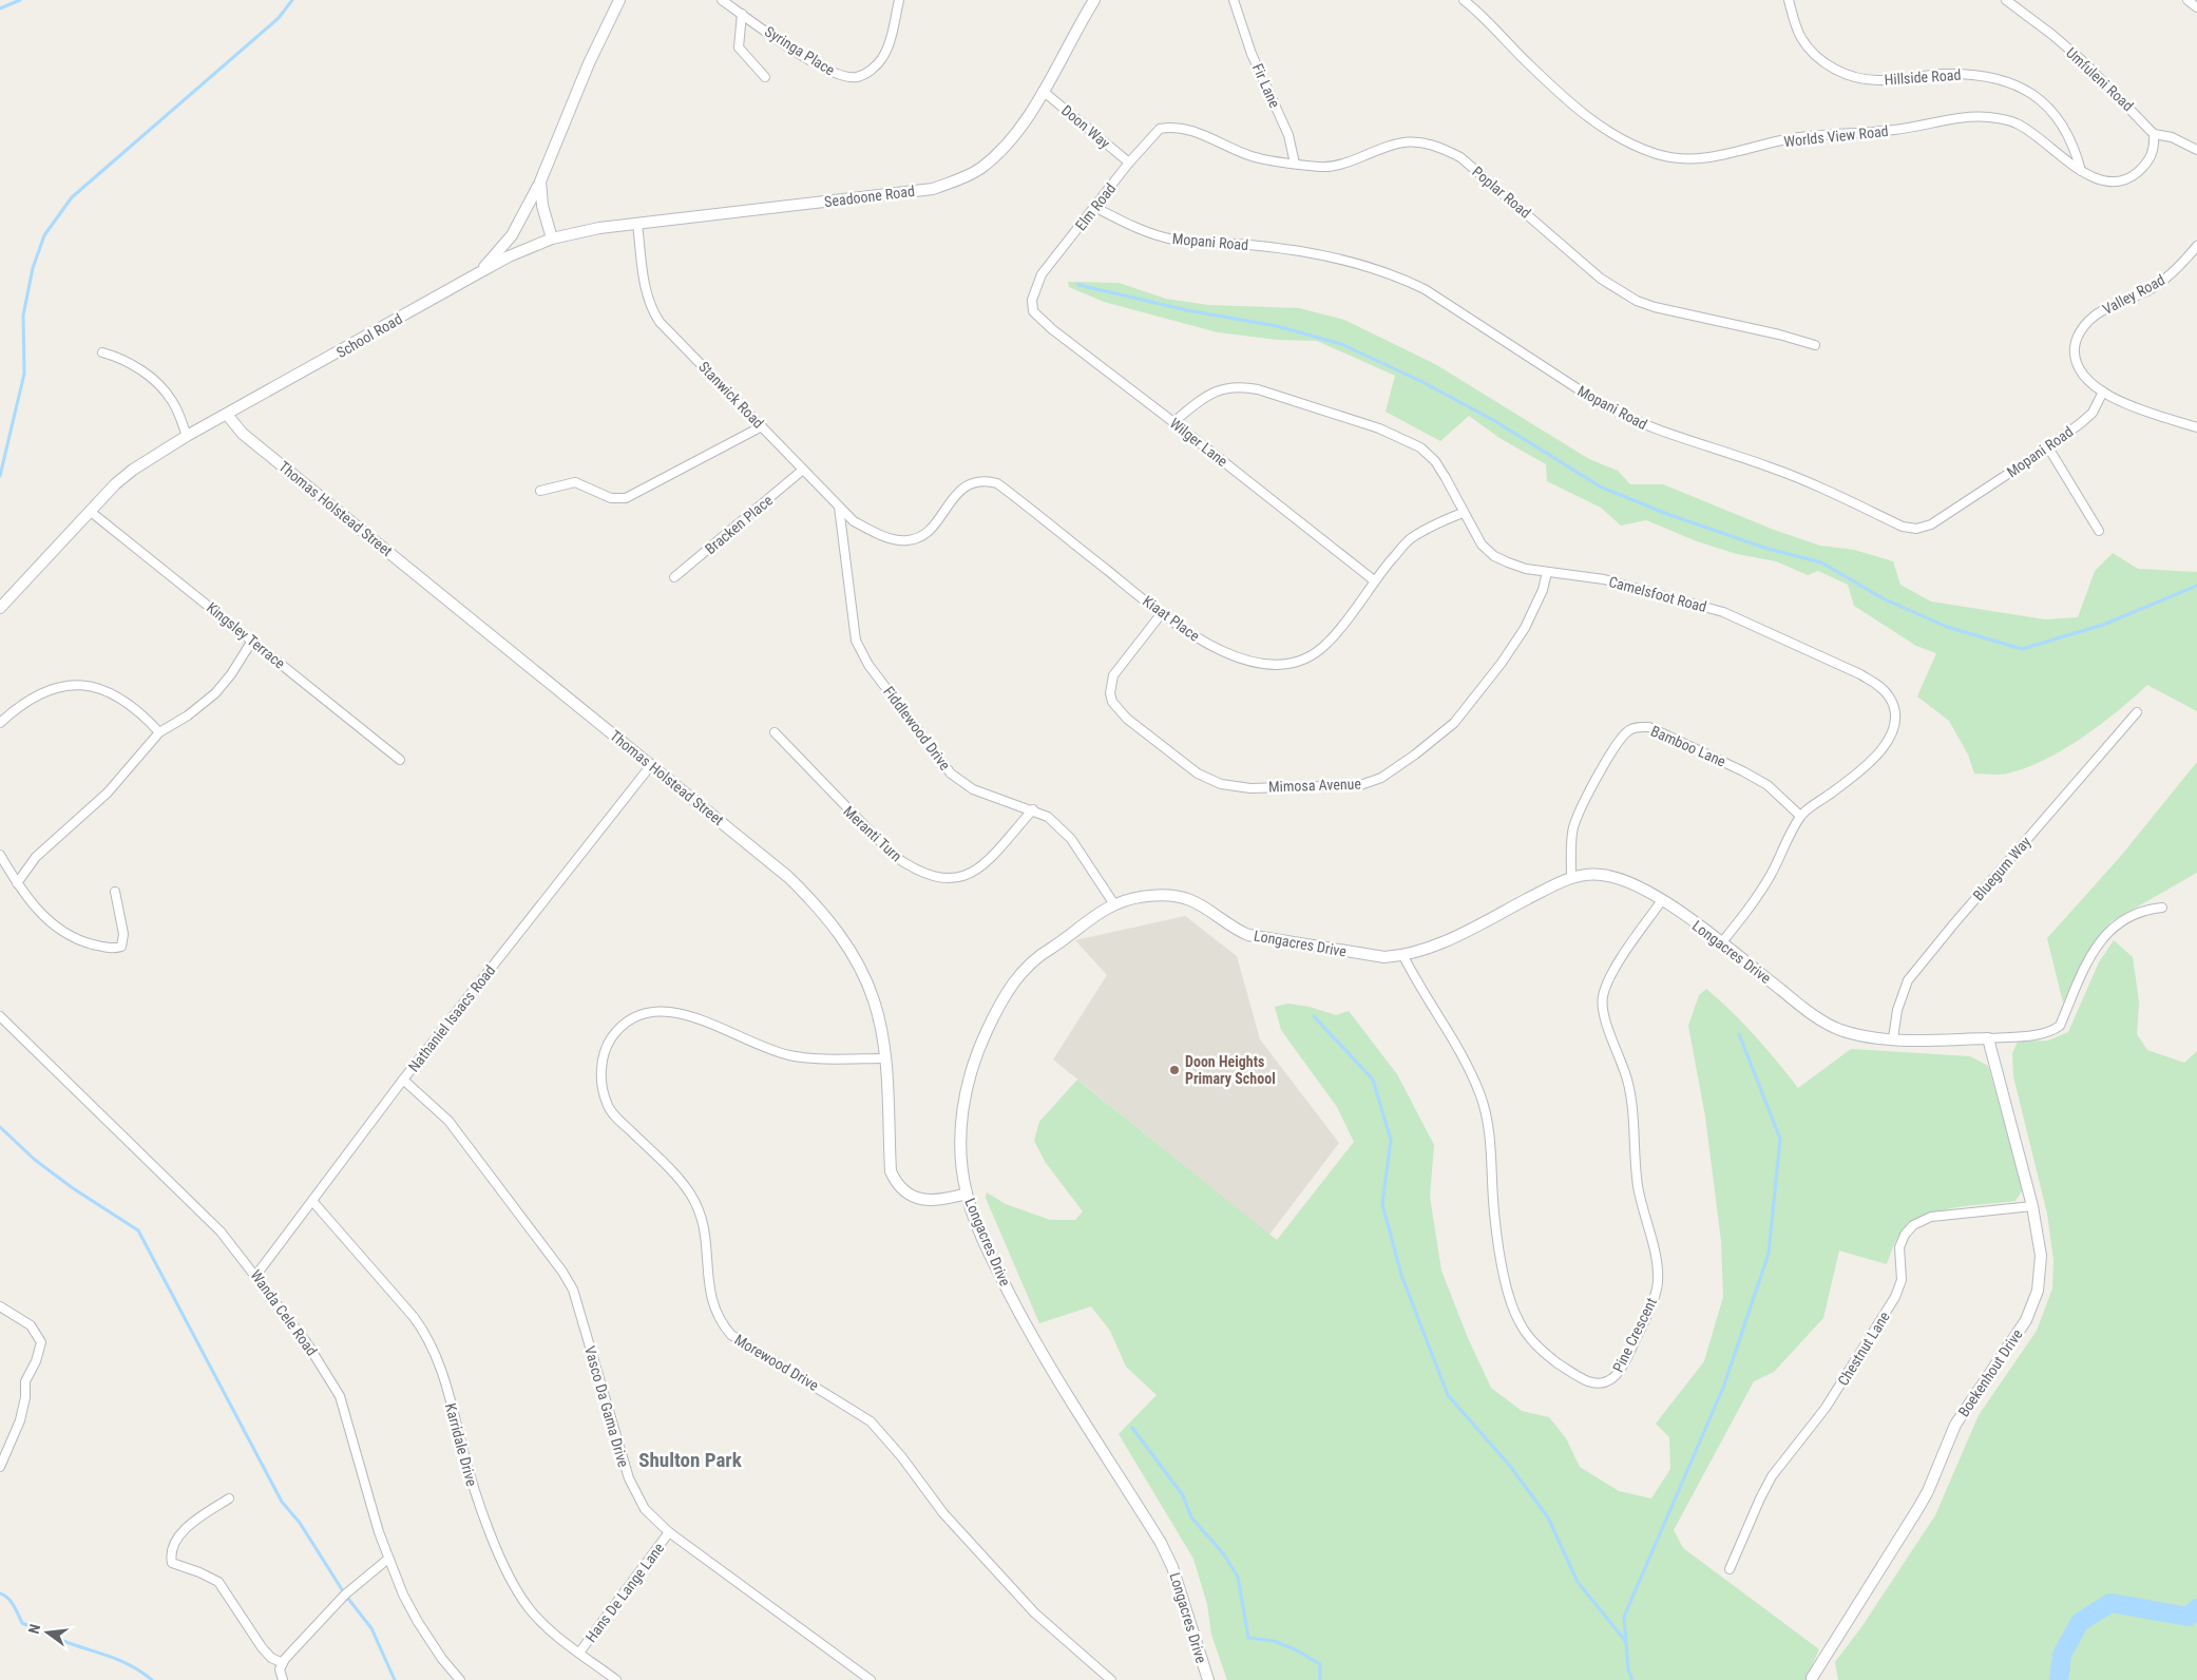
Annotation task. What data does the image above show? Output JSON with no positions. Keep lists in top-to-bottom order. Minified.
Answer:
{"streets":{"street":["Syringa Place","Hillside Road","Umfuleni Road","Fir Lane","Doon Way","Worlds View Road","Poplar Road","Seadoone Road","Elm Road","Mopani Road","Valley Road","School Road","Stanwick Road","Wilger Lane","Thomas Holstead Street","Bracken Place","Camelsfoot Road","Kiaat Place","Kingsley Terrace","Fiddlewood Drive","Bamboo Lane","Mimosa Avenue","Meranti Turn","Bluegum Way","Longacres Drive","Nathaniel Isaacs Road","Wanda Cele Road","Pine Crescent","Chestnut Lane","Morewood Drive","Boekenhout Drive","Vasco Da Gama Drive","Karridale Drive","Hans De Lange Lane"]},"crossings":[["Hillside Road","Worlds View Road"],["Umfuleni Road","Worlds View Road"],["Fir Lane","Poplar Road"],["Doon Way","Seadoone Road"],["Doon Way","Elm Road"],["Poplar Road","Elm Road"],["Seadoone Road","School Road"],["Seadoone Road","Stanwick Road"],["Elm Road","Mopani Road"],["Elm Road","Wilger Lane"],["Mopani Road","Valley Road"],["School Road","Thomas Holstead Street"],["School Road","Kingsley Terrace"],["Stanwick Road","Bracken Place"],["Stanwick Road","Kiaat Place"],["Stanwick Road","Fiddlewood Drive"],["Wilger Lane","Camelsfoot Road"],["Wilger Lane","Kiaat Place"],["Thomas Holstead Street","Longacres Drive"],["Thomas Holstead Street","Nathaniel Isaacs Road"],["Thomas Holstead Street","Morewood Drive"],["Camelsfoot Road","Kiaat Place"],["Camelsfoot Road","Bamboo Lane"],["Camelsfoot Road","Mimosa Avenue"],["Camelsfoot Road","Longacres Drive"],["Kiaat Place","Mimosa Avenue"],["Fiddlewood Drive","Meranti Turn"],["Fiddlewood Drive","Longacres Drive"],["Bamboo Lane","Longacres Drive"],["Bluegum Way","Longacres Drive"],["Longacres Drive","Pine Crescent"],["Longacres Drive","Boekenhout Drive"],["Nathaniel Isaacs Road","Wanda Cele Road"],["Nathaniel Isaacs Road","Vasco Da Gama Drive"],["Nathaniel Isaacs Road","Karridale Drive"],["Chestnut Lane","Boekenhout Drive"],["Vasco Da Gama Drive","Hans De Lange Lane"],["Karridale Drive","Hans De Lange Lane"]],"districts":["Shulton Park"],"places":["Doon Heights Primary School"],"north":"left"}
